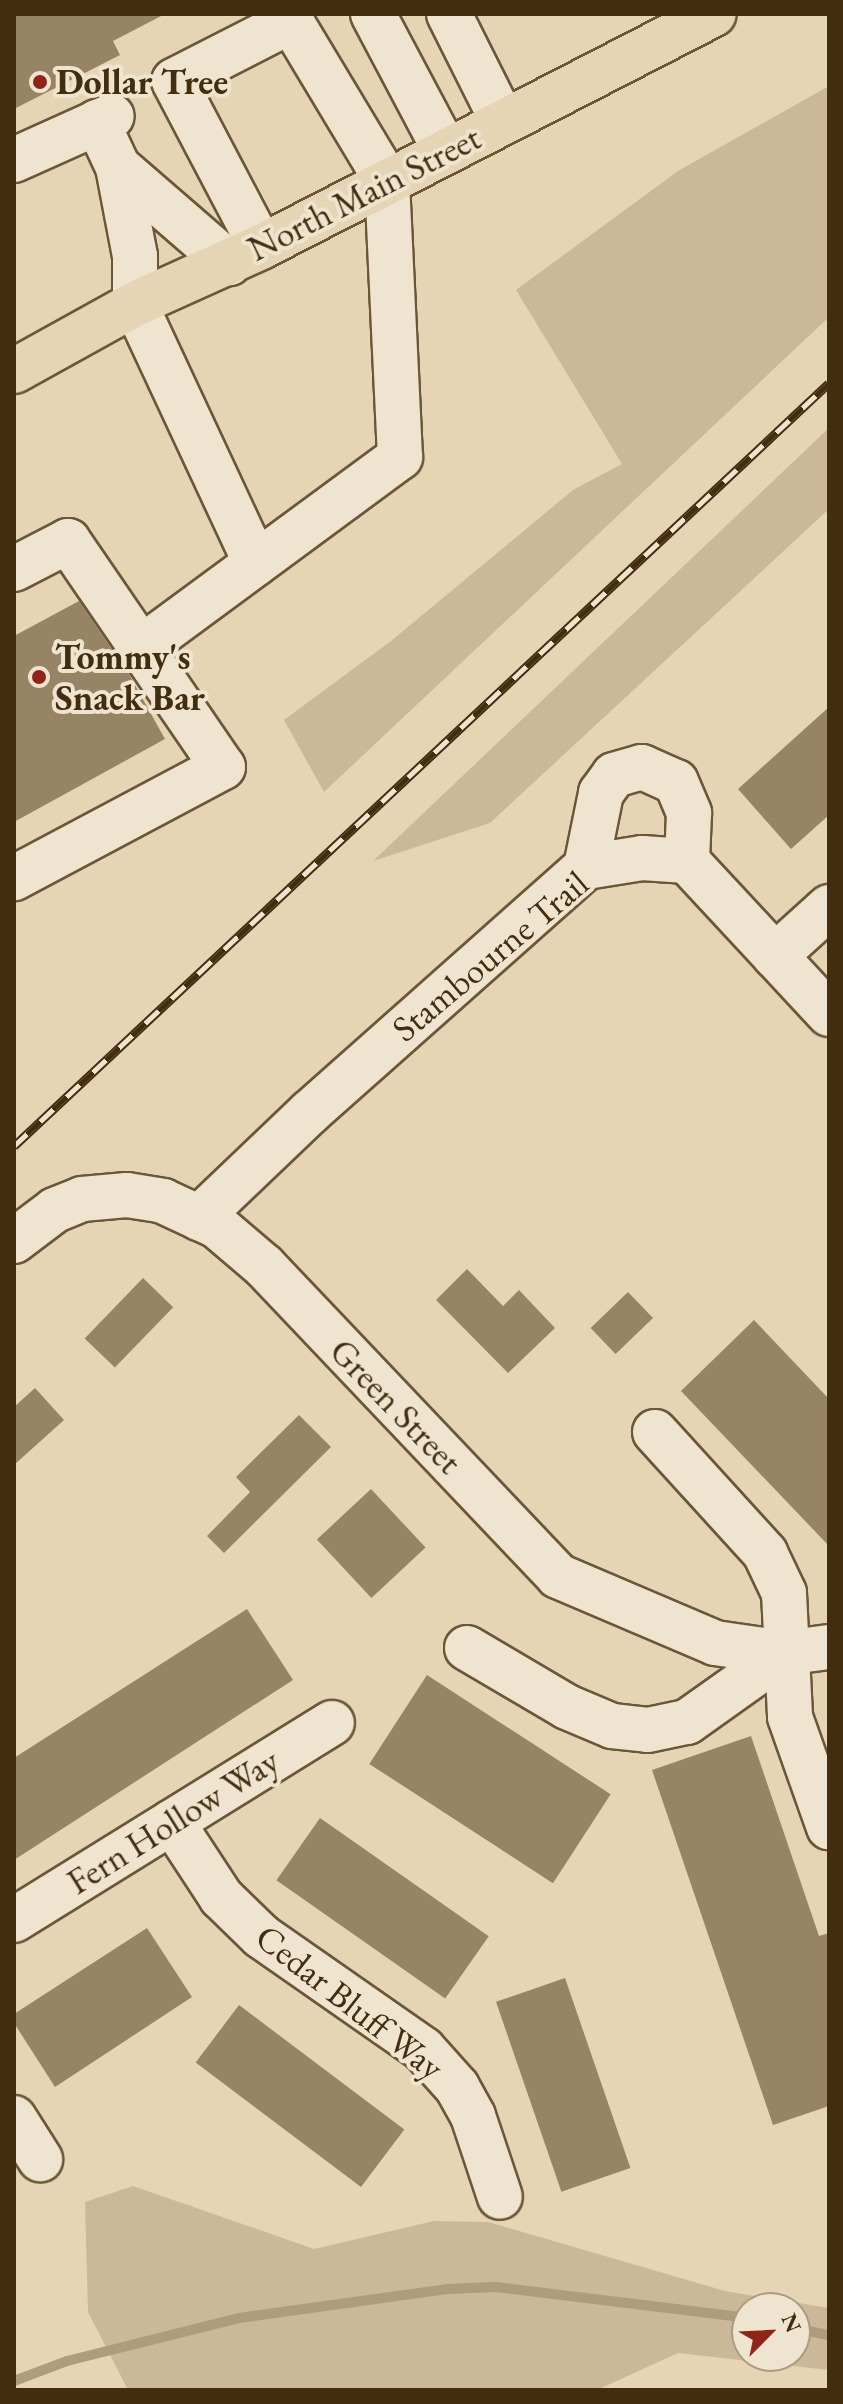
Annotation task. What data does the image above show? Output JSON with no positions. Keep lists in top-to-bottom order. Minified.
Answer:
{"streets":{"main road":["North Main Street"],"street":["Stambourne Trail","Green Street","Fern Hollow Way","Cedar Bluff Way"]},"crossings":[["Stambourne Trail","Green Street"],["Fern Hollow Way","Cedar Bluff Way"]],"places":["Dollar Tree","Tommy's Snack Bar"],"north":"top right"}
